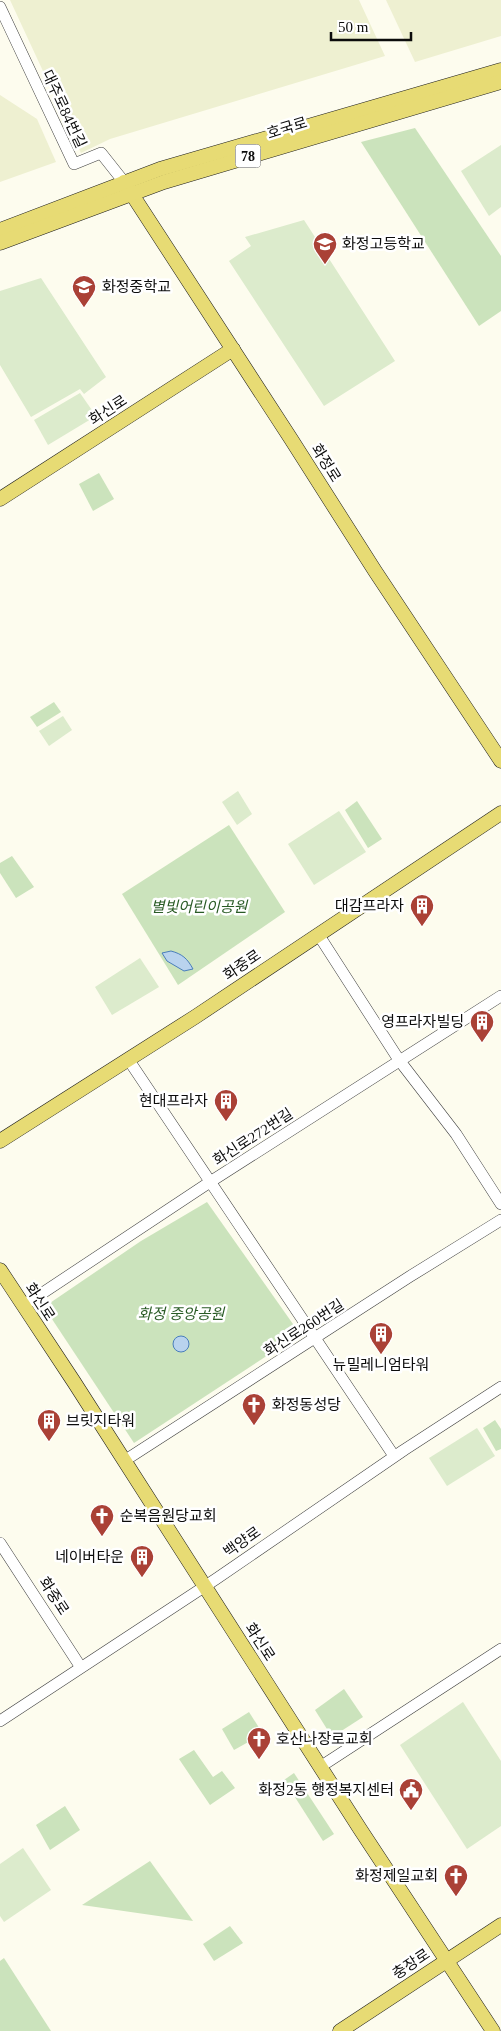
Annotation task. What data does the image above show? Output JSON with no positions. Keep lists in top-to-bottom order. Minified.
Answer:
{"streets":{"main road":["호국로","78","화신로","화정로","화중로","충장로"],"street":["대주로84번길","화신로272번길","화신로260번길","백양로"]},"crossings":[["대주로84번길","호국로"],["대주로84번길","화정로"],["호국로","화정로"],["화신로","화정로"],["화신로","화신로272번길"],["화신로","화신로260번길"],["화신로","백양로"],["화신로","충장로"],["화중로","백양로"]],"parks":["별빛어린이공원","화정 중앙공원"],"places":{"school or university":["화정고등학교","화정중학교"],"building":["대감프라자","영프라자빌딩","현대프라자","뉴밀레니엄타워","브릿지타워","네이버타운"],"church":["화정동성당","순복음원당교회","호산나장로교회","화정제일교회"],"public building":["화정2동 행정복지센터"]},"scale_bar":"50 m"}
